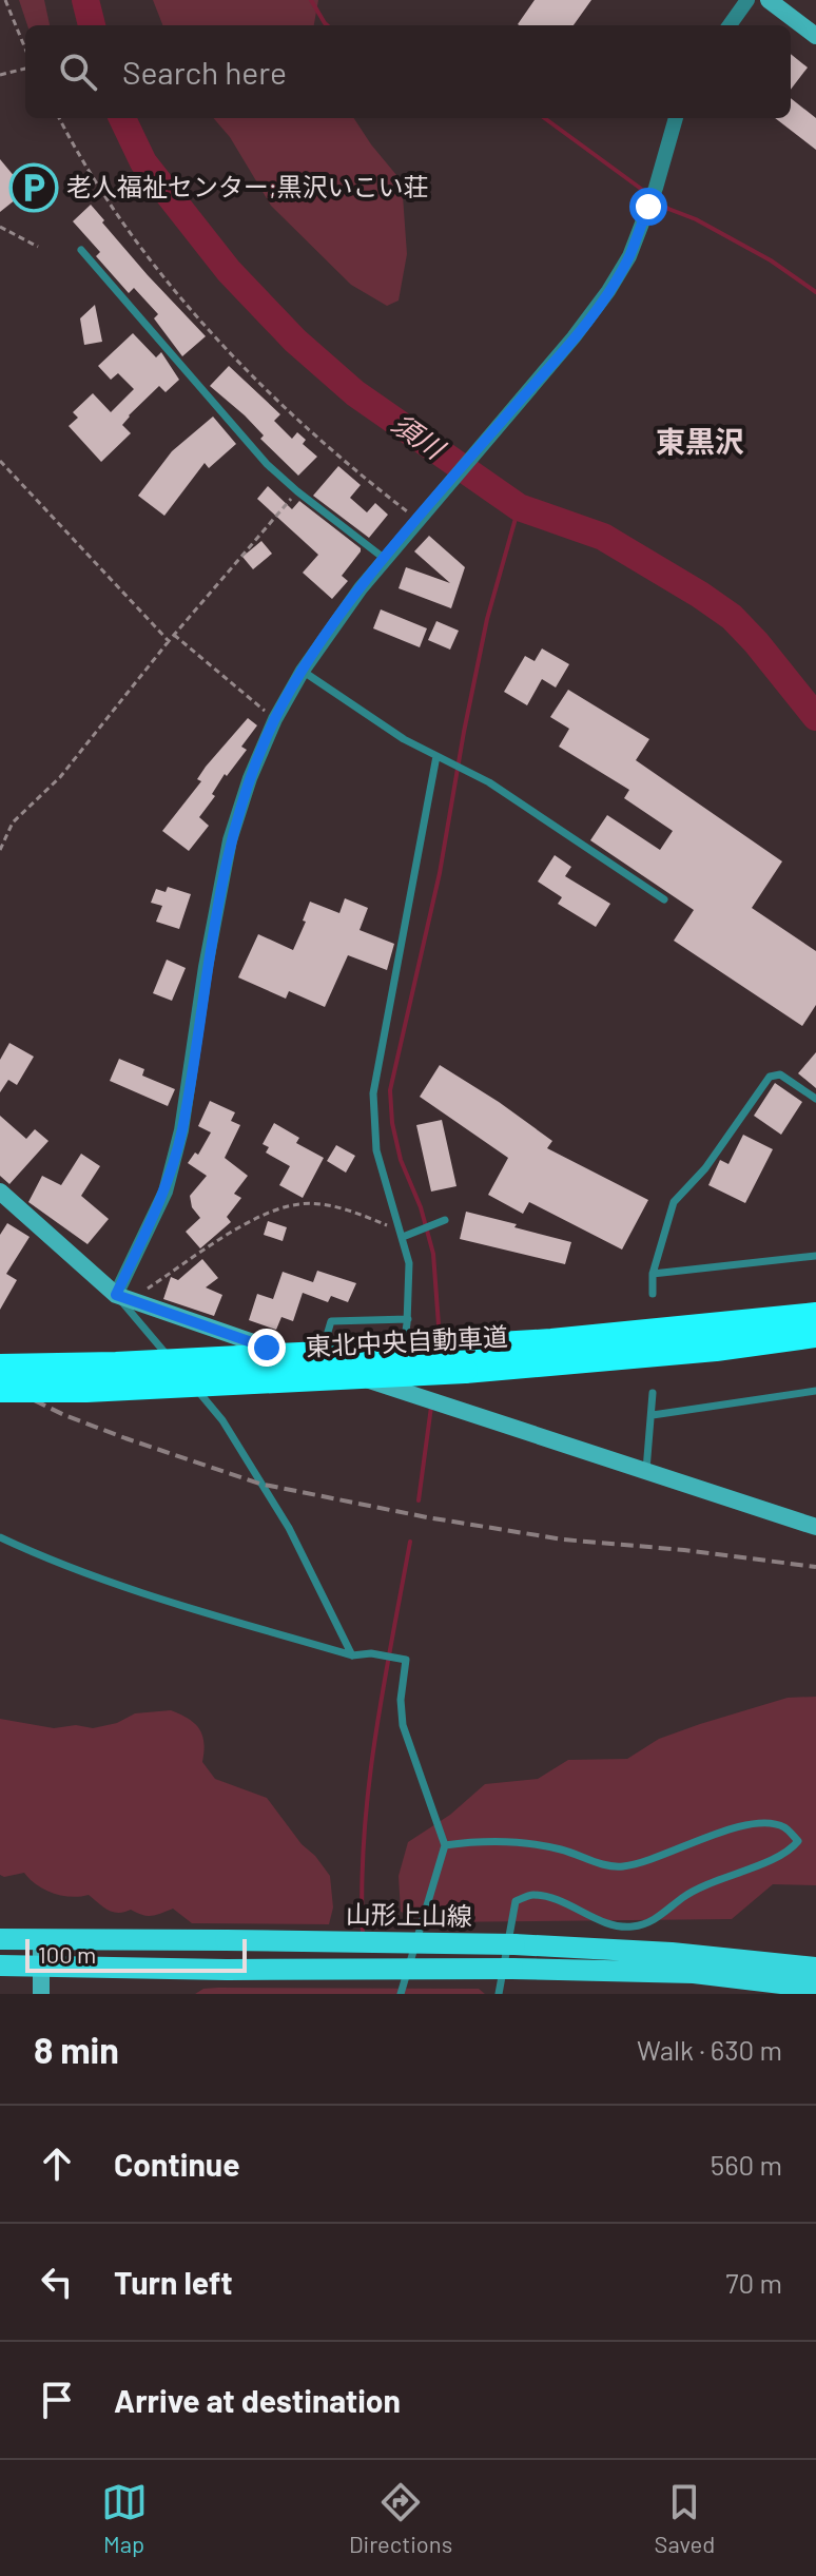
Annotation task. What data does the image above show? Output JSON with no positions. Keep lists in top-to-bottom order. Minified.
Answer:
{"streets":{"highway":["東北中央自動車道"],"main road":["山形上山線"]},"districts":["東黒沢"],"water":["須川"],"places":{"parking":["老人福祉センター;黒沢いこい荘"]},"scale_bar":"100 m","page":{"search":"Search here","scale":"100 m","heading":["8 min","Walk · 630 m"],"list":[["Continue","560 m"],["Turn left","70 m"],"Arrive at destination"],"nav":["Map","Directions","Saved"]}}
